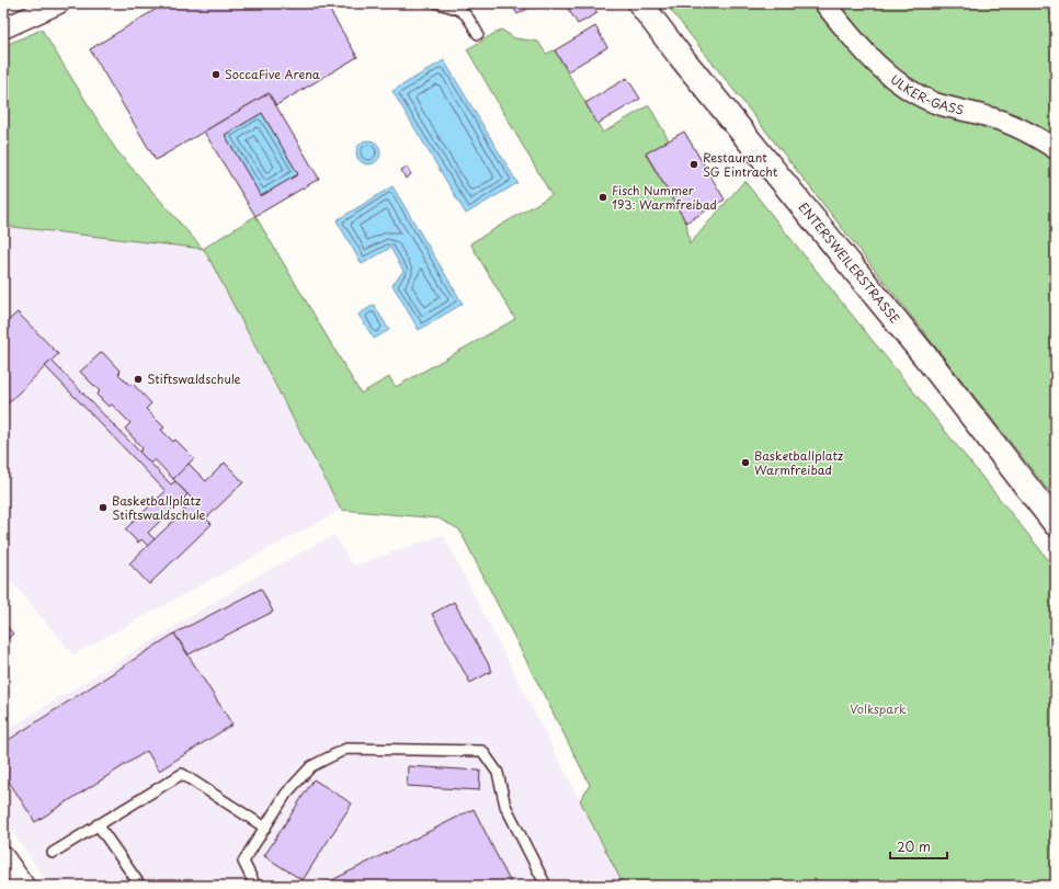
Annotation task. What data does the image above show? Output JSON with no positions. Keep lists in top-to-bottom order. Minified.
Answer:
{"streets":{"main road":["ENTERSWEILERSTRASSE"],"street":["ULKER-GASS"]},"parks":["Volkspark"],"places":["SoccaFive Arena","Restaurant SG Eintracht","Fisch Nummer 193: Warmfreibad","Stiftswaldschule","Basketballplatz Warmfreibad","Basketballplatz Stiftswaldschule"],"scale_bar":"20 m"}
